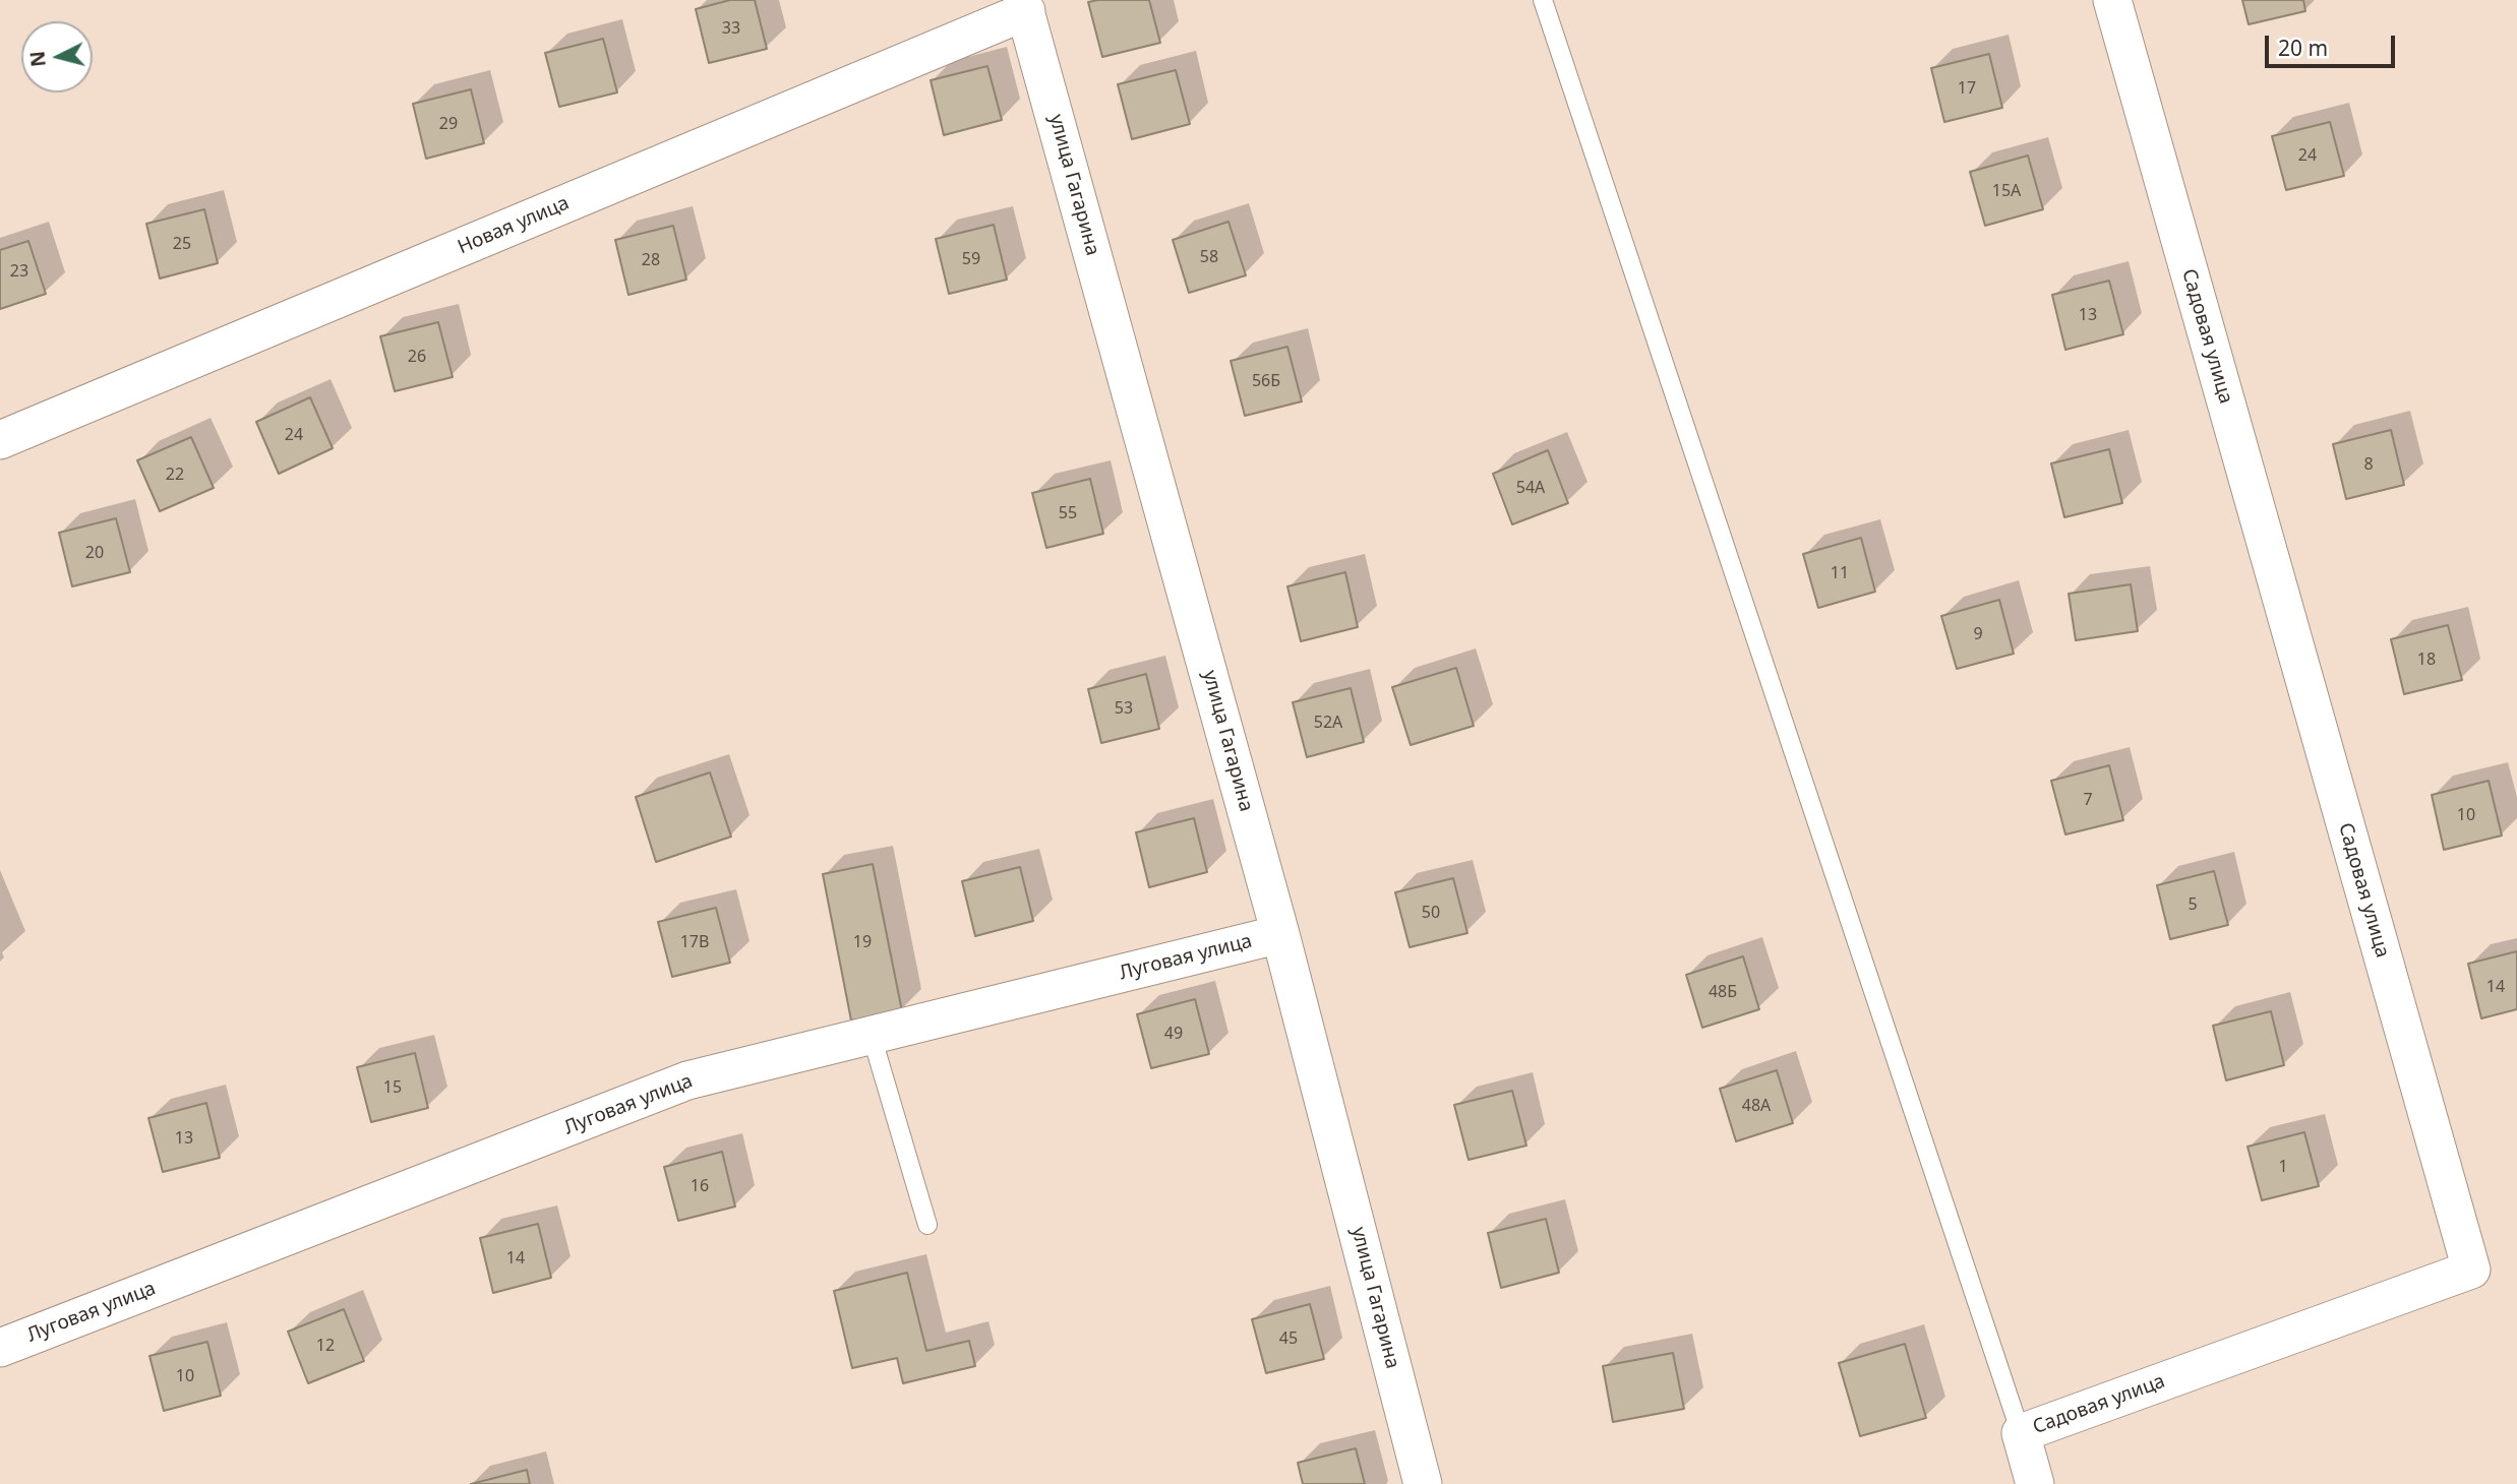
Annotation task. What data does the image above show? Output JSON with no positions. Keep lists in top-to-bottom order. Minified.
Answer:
{"streets":{"street":["улица Гагарина","Новая улица","Садовая улица","Луговая улица"]},"crossings":[["улица Гагарина","Новая улица"],["улица Гагарина","Луговая улица"]],"house_numbers":["33","17","29","24","15А","25","58","59","28","23","13","26","56Б","24","8","22","54А","55","20","11","9","18","53","52А","7","10","5","50","17В","19","14","48Б","49","15","48А","13","1","16","14","45","12","10"],"scale_bar":"20 m","north":"left"}
